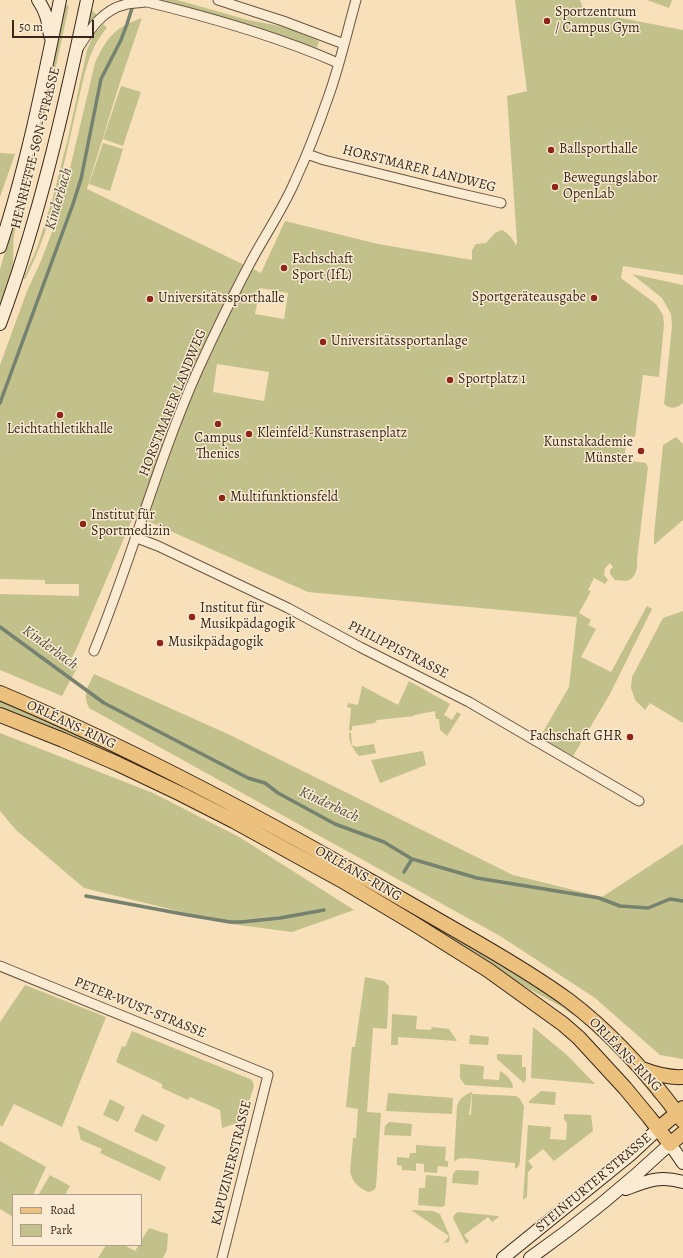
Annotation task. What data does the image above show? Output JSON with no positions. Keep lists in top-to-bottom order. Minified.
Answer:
{"streets":{"main road":["HENRIETTE-SON-STRASSE","ORLÉANS-RING","STEINFURTER STRASSE"],"street":["HORSTMARER LANDWEG","PHILIPPISTRASSE","PETER-WUST-STRASSE","KAPUZINERSTRASSE"]},"crossings":[["HORSTMARER LANDWEG","PHILIPPISTRASSE"],["ORLÉANS-RING","STEINFURTER STRASSE"],["PETER-WUST-STRASSE","KAPUZINERSTRASSE"]],"water":["Kinderbach"],"places":["Sportzentrum / Campus Gym","Ballsporthalle","Bewegungslabor OpenLab","Fachschaft Sport (IfL)","Sportgeräteausgabe","Universitätssporthalle","Universitätssportanlage","Sportplatz 1","Leichtathletikhalle","Campus Thenics","Kleinfeld-Kunstrasenplatz","Kunstakademie Münster","Multifunktionsfeld","Institut für Sportmedizin","Institut für Musikpädagogik","Musikpädagogik","Fachschaft GHR"],"legend":["Road","Park"],"scale_bar":"50 m"}
